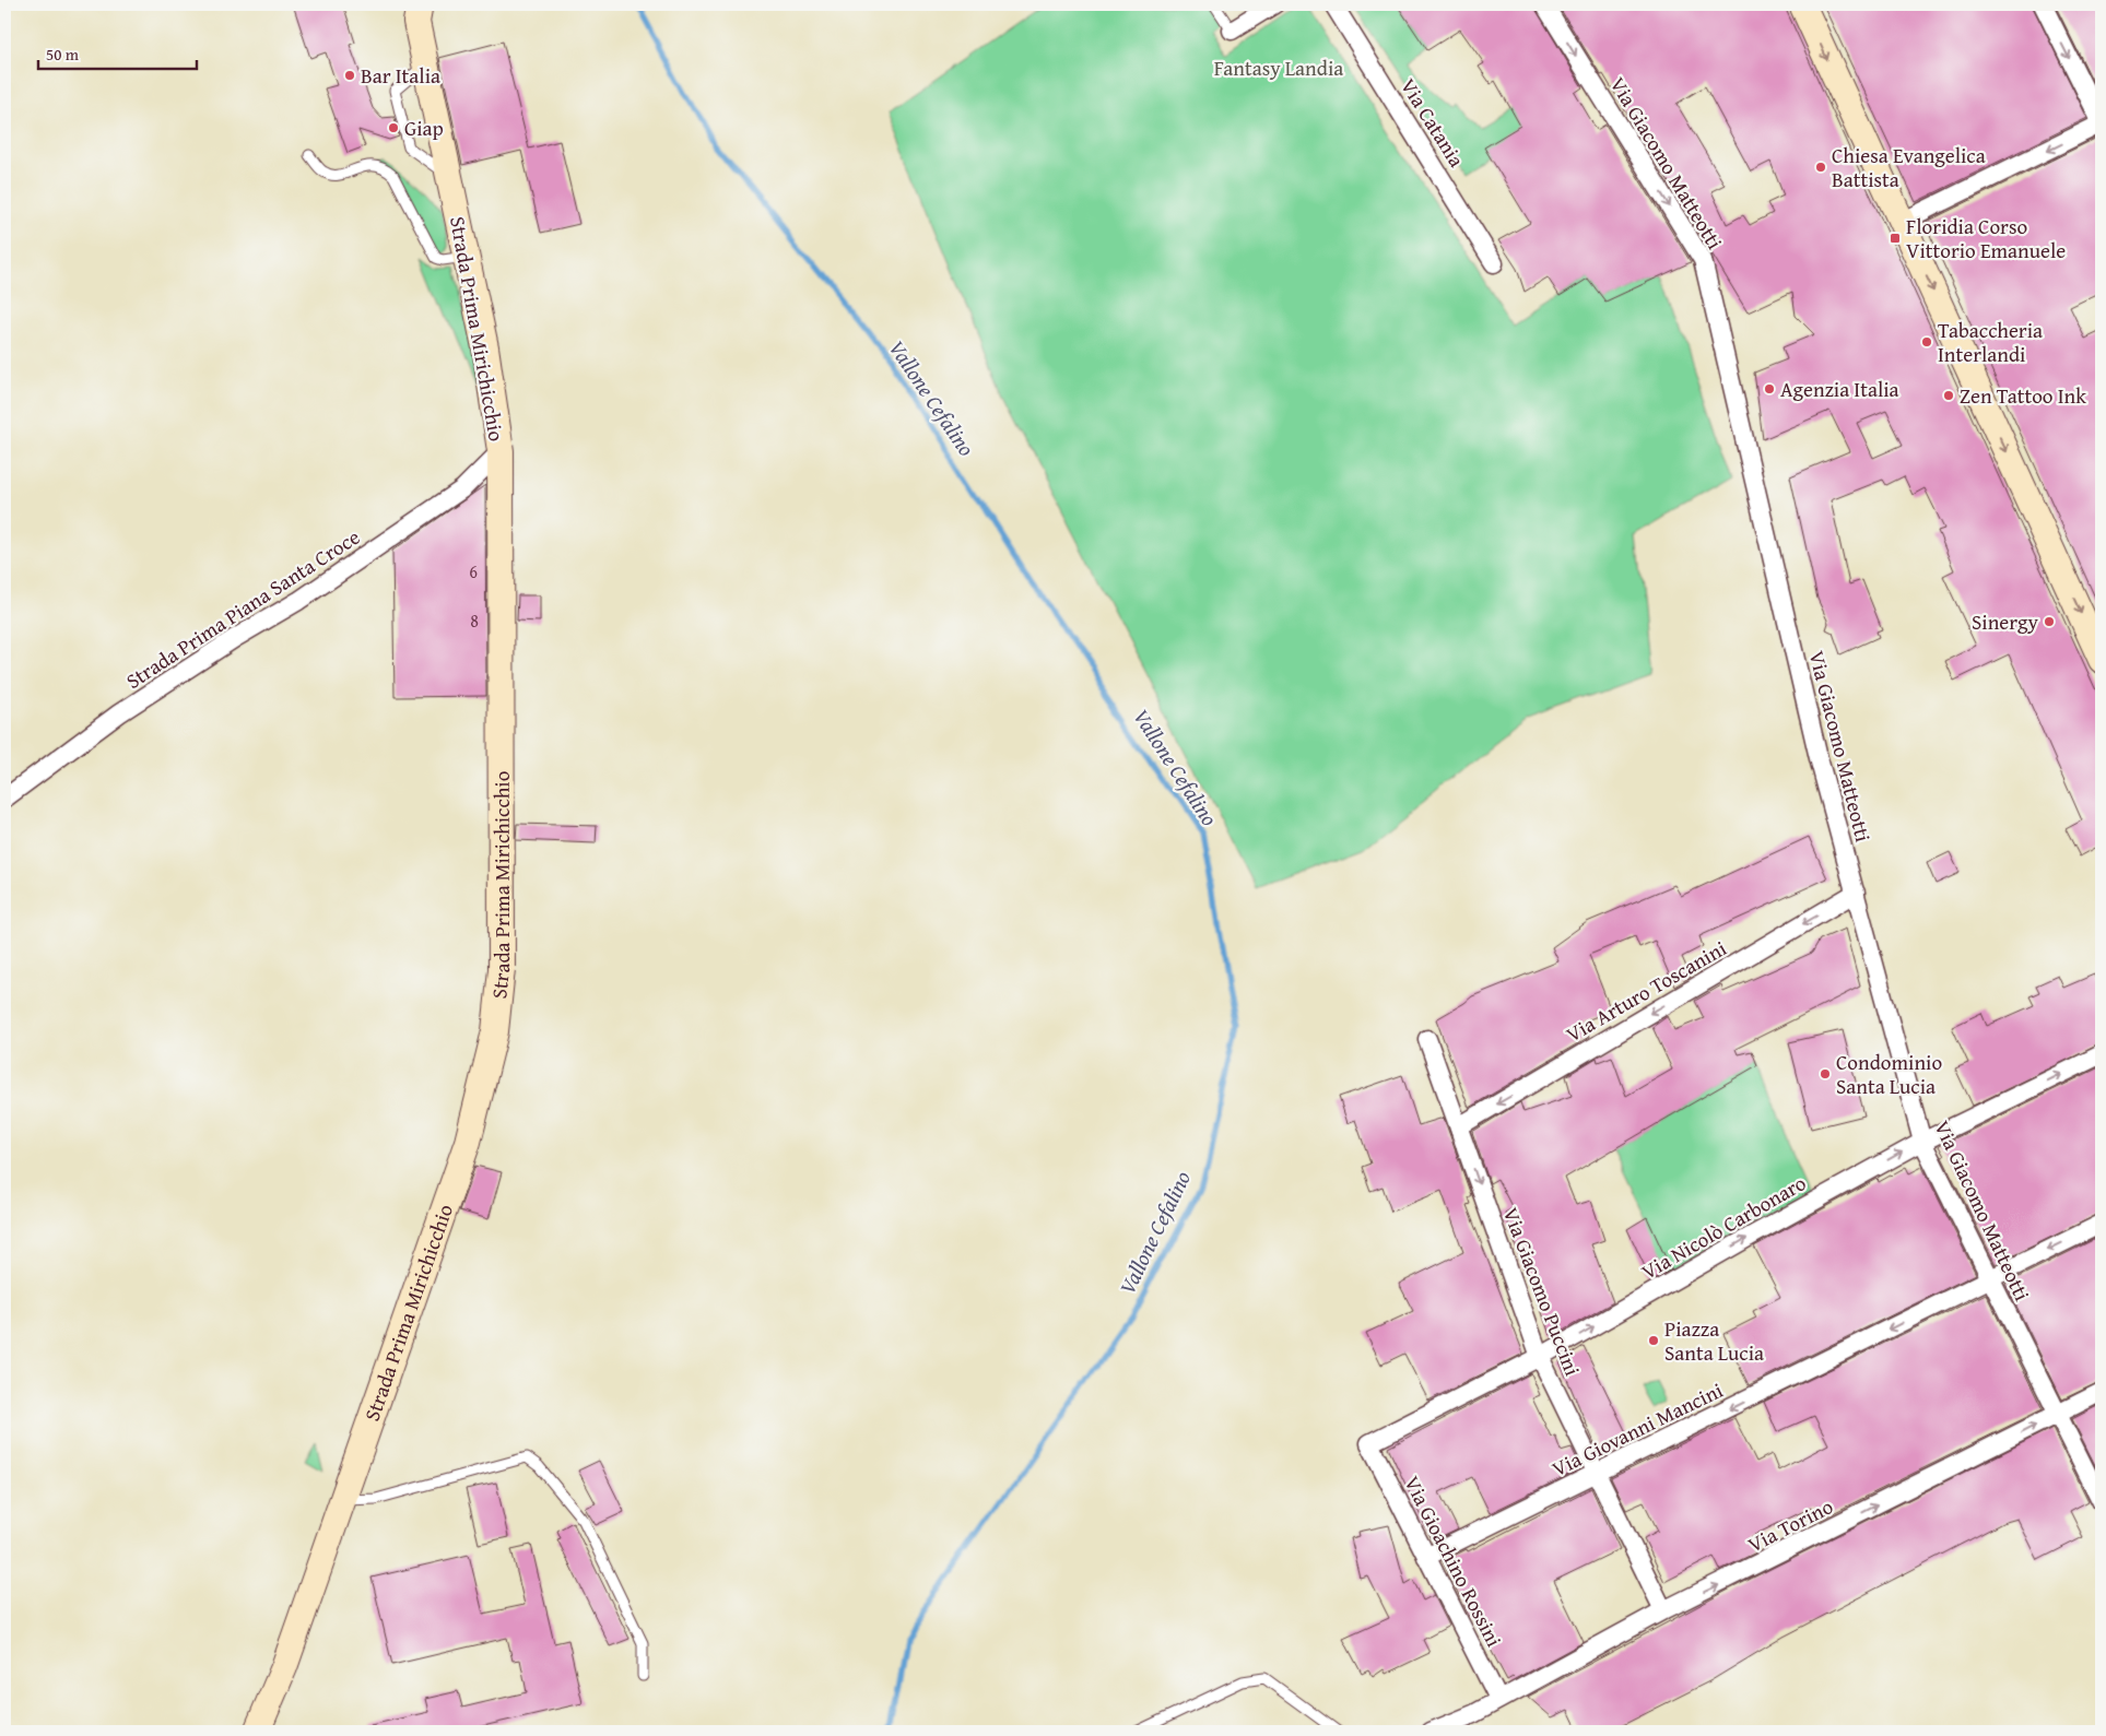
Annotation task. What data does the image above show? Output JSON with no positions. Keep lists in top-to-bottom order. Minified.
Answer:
{"streets":{"main road":["Strada Prima Mirichicchio"],"street":["Via Catania","Via Giacomo Matteotti","Strada Prima Piana Santa Croce","Via Arturo Toscanini","Via Nicolò Carbonaro","Via Giacomo Puccini","Via Giovanni Mancini","Via Torino","Via Gioachino Rossini"]},"crossings":[["Via Giacomo Matteotti","Via Arturo Toscanini"],["Via Giacomo Matteotti","Via Nicolò Carbonaro"],["Via Giacomo Matteotti","Via Giovanni Mancini"],["Via Giacomo Matteotti","Via Torino"],["Strada Prima Mirichicchio","Strada Prima Piana Santa Croce"],["Via Arturo Toscanini","Via Giacomo Puccini"],["Via Nicolò Carbonaro","Via Giacomo Puccini"],["Via Nicolò Carbonaro","Via Gioachino Rossini"],["Via Giacomo Puccini","Via Giovanni Mancini"],["Via Giacomo Puccini","Via Torino"],["Via Giovanni Mancini","Via Gioachino Rossini"],["Via Torino","Via Gioachino Rossini"]],"one_way":["Via Giacomo Matteotti","Via Arturo Toscanini","Via Nicolò Carbonaro","Via Giacomo Puccini","Via Giovanni Mancini","Via Torino"],"water":["Vallone Cefalino"],"parks":["Fantasy Landia"],"places":{"other":["Bar Italia","Giap","Chiesa Evangelica Battista","Tabaccheria Interlandi","Agenzia Italia","Zen Tattoo Ink","Sinergy","Condominio Santa Lucia","Piazza Santa Lucia"],"transit":["Floridia Corso Vittorio Emanuele"]},"house_numbers":["6","8"],"scale_bar":"50 m"}
